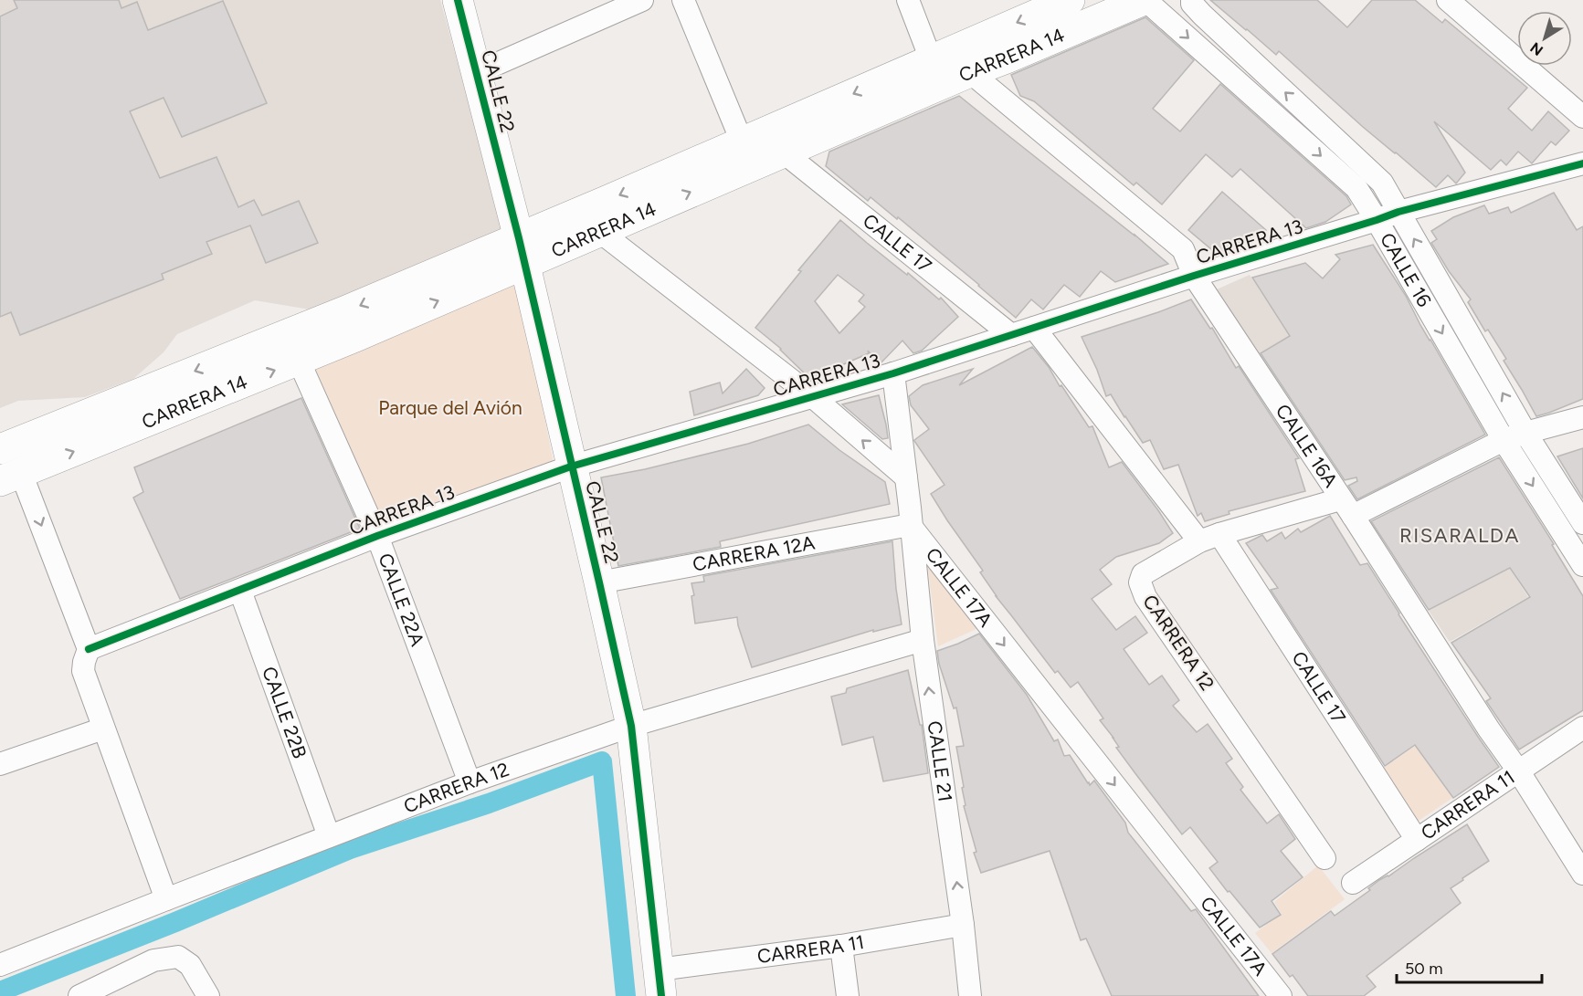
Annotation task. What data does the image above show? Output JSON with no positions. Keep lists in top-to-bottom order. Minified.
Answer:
{"streets":{"main road":["CARRERA 14","CALLE 22"],"street":["CARRERA 13","CALLE 17","CALLE 16","CALLE 16A","CARRERA 12A","CALLE 17A","CALLE 22A","CARRERA 12","CALLE 22B","CALLE 21","CARRERA 11"]},"crossings":[["CARRERA 14","CALLE 22"],["CARRERA 14","CALLE 17"],["CARRERA 14","CALLE 16"],["CARRERA 14","CALLE 16A"],["CARRERA 14","CALLE 22A"],["CALLE 22","CARRERA 13"],["CALLE 22","CARRERA 12A"],["CALLE 22","CARRERA 12"],["CALLE 22","CARRERA 11"],["CARRERA 13","CALLE 17"],["CARRERA 13","CALLE 16"],["CARRERA 13","CALLE 16A"],["CARRERA 13","CALLE 22A"],["CARRERA 13","CALLE 22B"],["CALLE 17","CARRERA 12"],["CALLE 17","CARRERA 11"],["CALLE 16","CARRERA 12"],["CALLE 16A","CARRERA 12"],["CALLE 16A","CARRERA 11"],["CARRERA 12A","CALLE 17A"],["CARRERA 12A","CALLE 21"],["CALLE 17A","CALLE 21"],["CALLE 22A","CARRERA 12"],["CARRERA 12","CALLE 22B"],["CARRERA 12","CALLE 21"],["CALLE 21","CARRERA 11"]],"one_way":["CALLE 17A","CALLE 21"],"districts":["RISARALDA"],"parks":["Parque del Avión"],"scale_bar":"50 m","north":"bottom left"}
